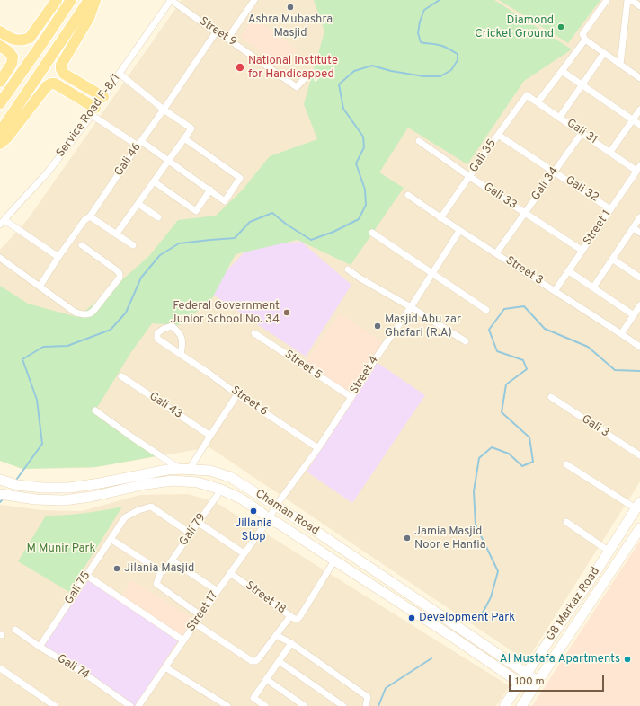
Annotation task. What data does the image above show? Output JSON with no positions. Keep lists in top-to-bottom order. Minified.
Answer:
{"streets":{"street":["Street 9","Service Road F-8/1","Gali 31","Gali 35","Gali 46","Gali 34","Gali 32","Gali 33","Street 1","Street 3","Street 5","Street 4","Street 6","Gali 43","Gali 3","Chaman Road","Gali 79","Gali 75","Street 18","G8 Markaz Road","Street 17","Gali 74"]},"crossings":[["Street 9","Service Road F-8/1"],["Street 9","Gali 46"],["Gali 31","Gali 35"],["Gali 31","Gali 34"],["Gali 31","Street 1"],["Gali 35","Gali 32"],["Gali 35","Gali 33"],["Gali 35","Street 3"],["Gali 34","Gali 32"],["Gali 34","Gali 33"],["Gali 34","Street 3"],["Gali 32","Street 1"],["Gali 33","Street 1"],["Street 1","Street 3"],["Street 3","Street 4"],["Street 5","Street 4"],["Street 4","Street 6"],["Street 4","Chaman Road"],["Street 4","Street 17"],["Chaman Road","Gali 79"],["Chaman Road","Street 18"],["Chaman Road","G8 Markaz Road"],["Chaman Road","Street 17"],["Gali 79","Gali 75"],["Gali 75","Gali 74"],["Street 18","Street 17"]],"parks":["M Munir Park"],"places":["Ashra Mubashra Masjid","Diamond Cricket Ground","National Institute for Handicapped","Federal Government Junior School No. 34","Masjid Abu zar Ghafari (R.A)","Jillania Stop","Jamia Masjid Noor e Hanfia","Jilania Masjid","Development Park","Al Mustafa Apartments"],"scale_bar":"100 m"}
